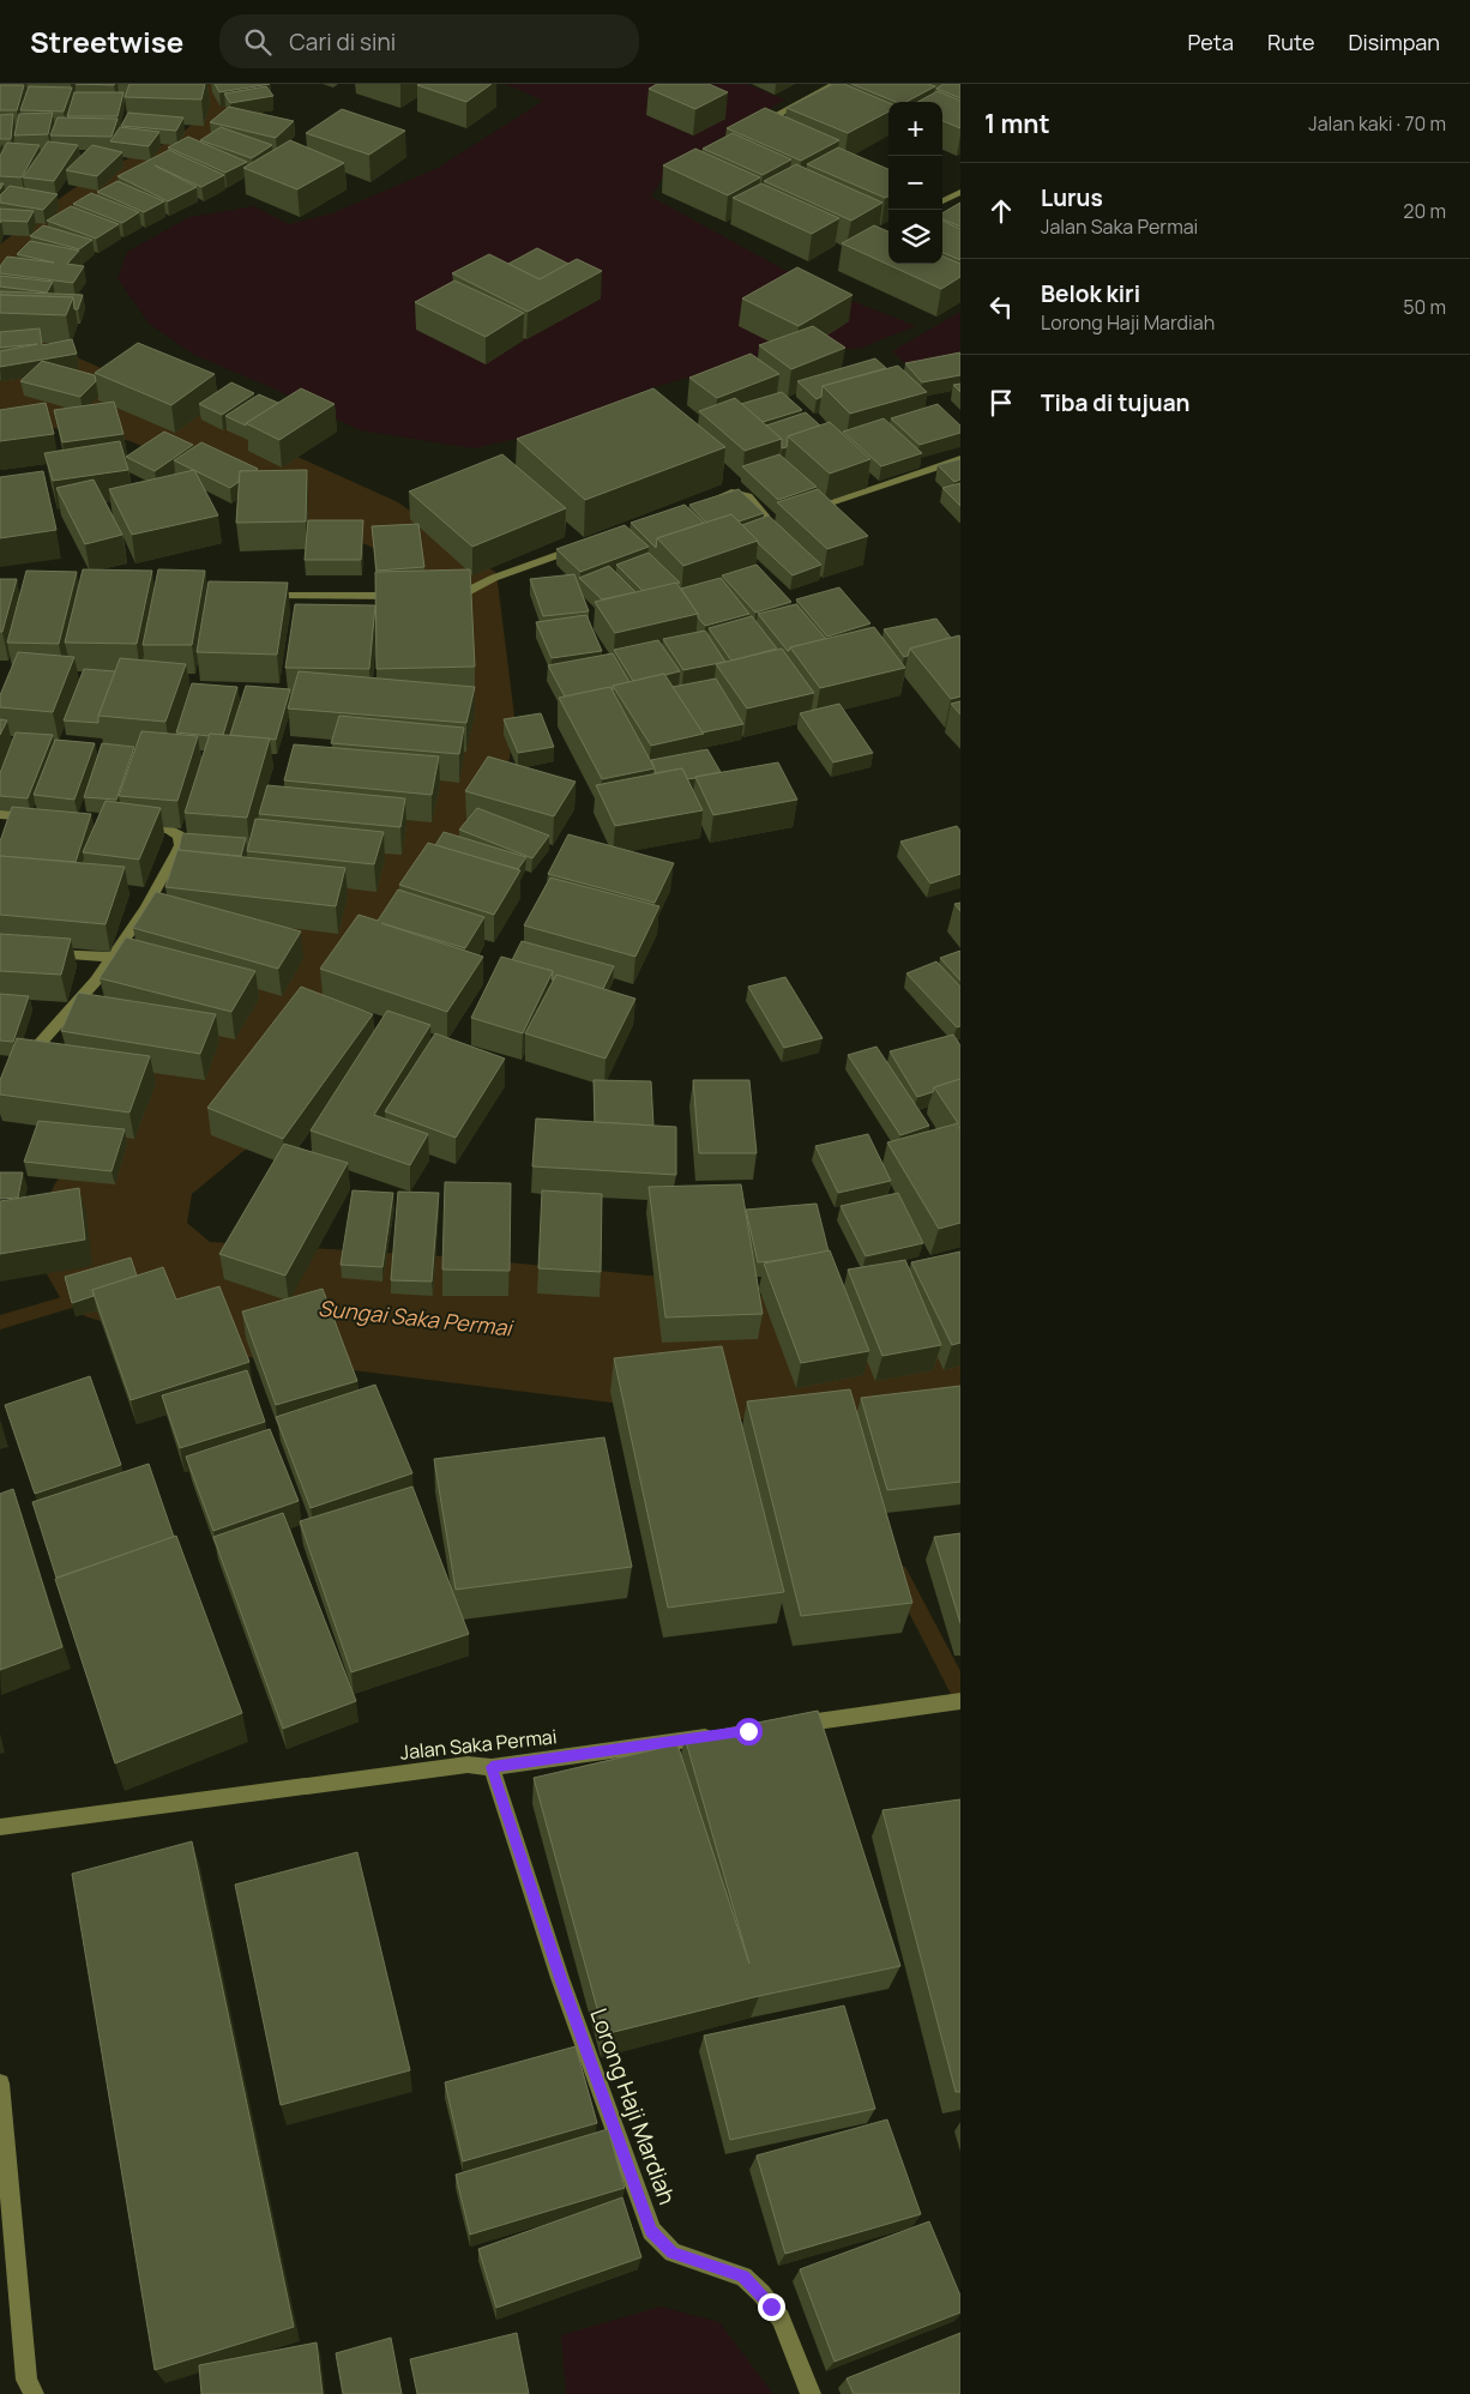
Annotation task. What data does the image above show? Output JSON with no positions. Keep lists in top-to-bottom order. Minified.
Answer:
{"streets":{"street":["Jalan Saka Permai","Lorong Haji Mardiah"]},"crossings":[["Jalan Saka Permai","Lorong Haji Mardiah"]],"water":["Sungai Saka Permai"],"page":{"header":"Streetwise","search":"Cari di sini","nav":["Peta","Rute","Disimpan"],"heading":["1 mnt","Jalan kaki · 70 m"],"map_buttons":["+","−"],"list":[["Lurus","Jalan Saka Permai","20 m"],["Belok kiri","Lorong Haji Mardiah","50 m"],"Tiba di tujuan"]}}
